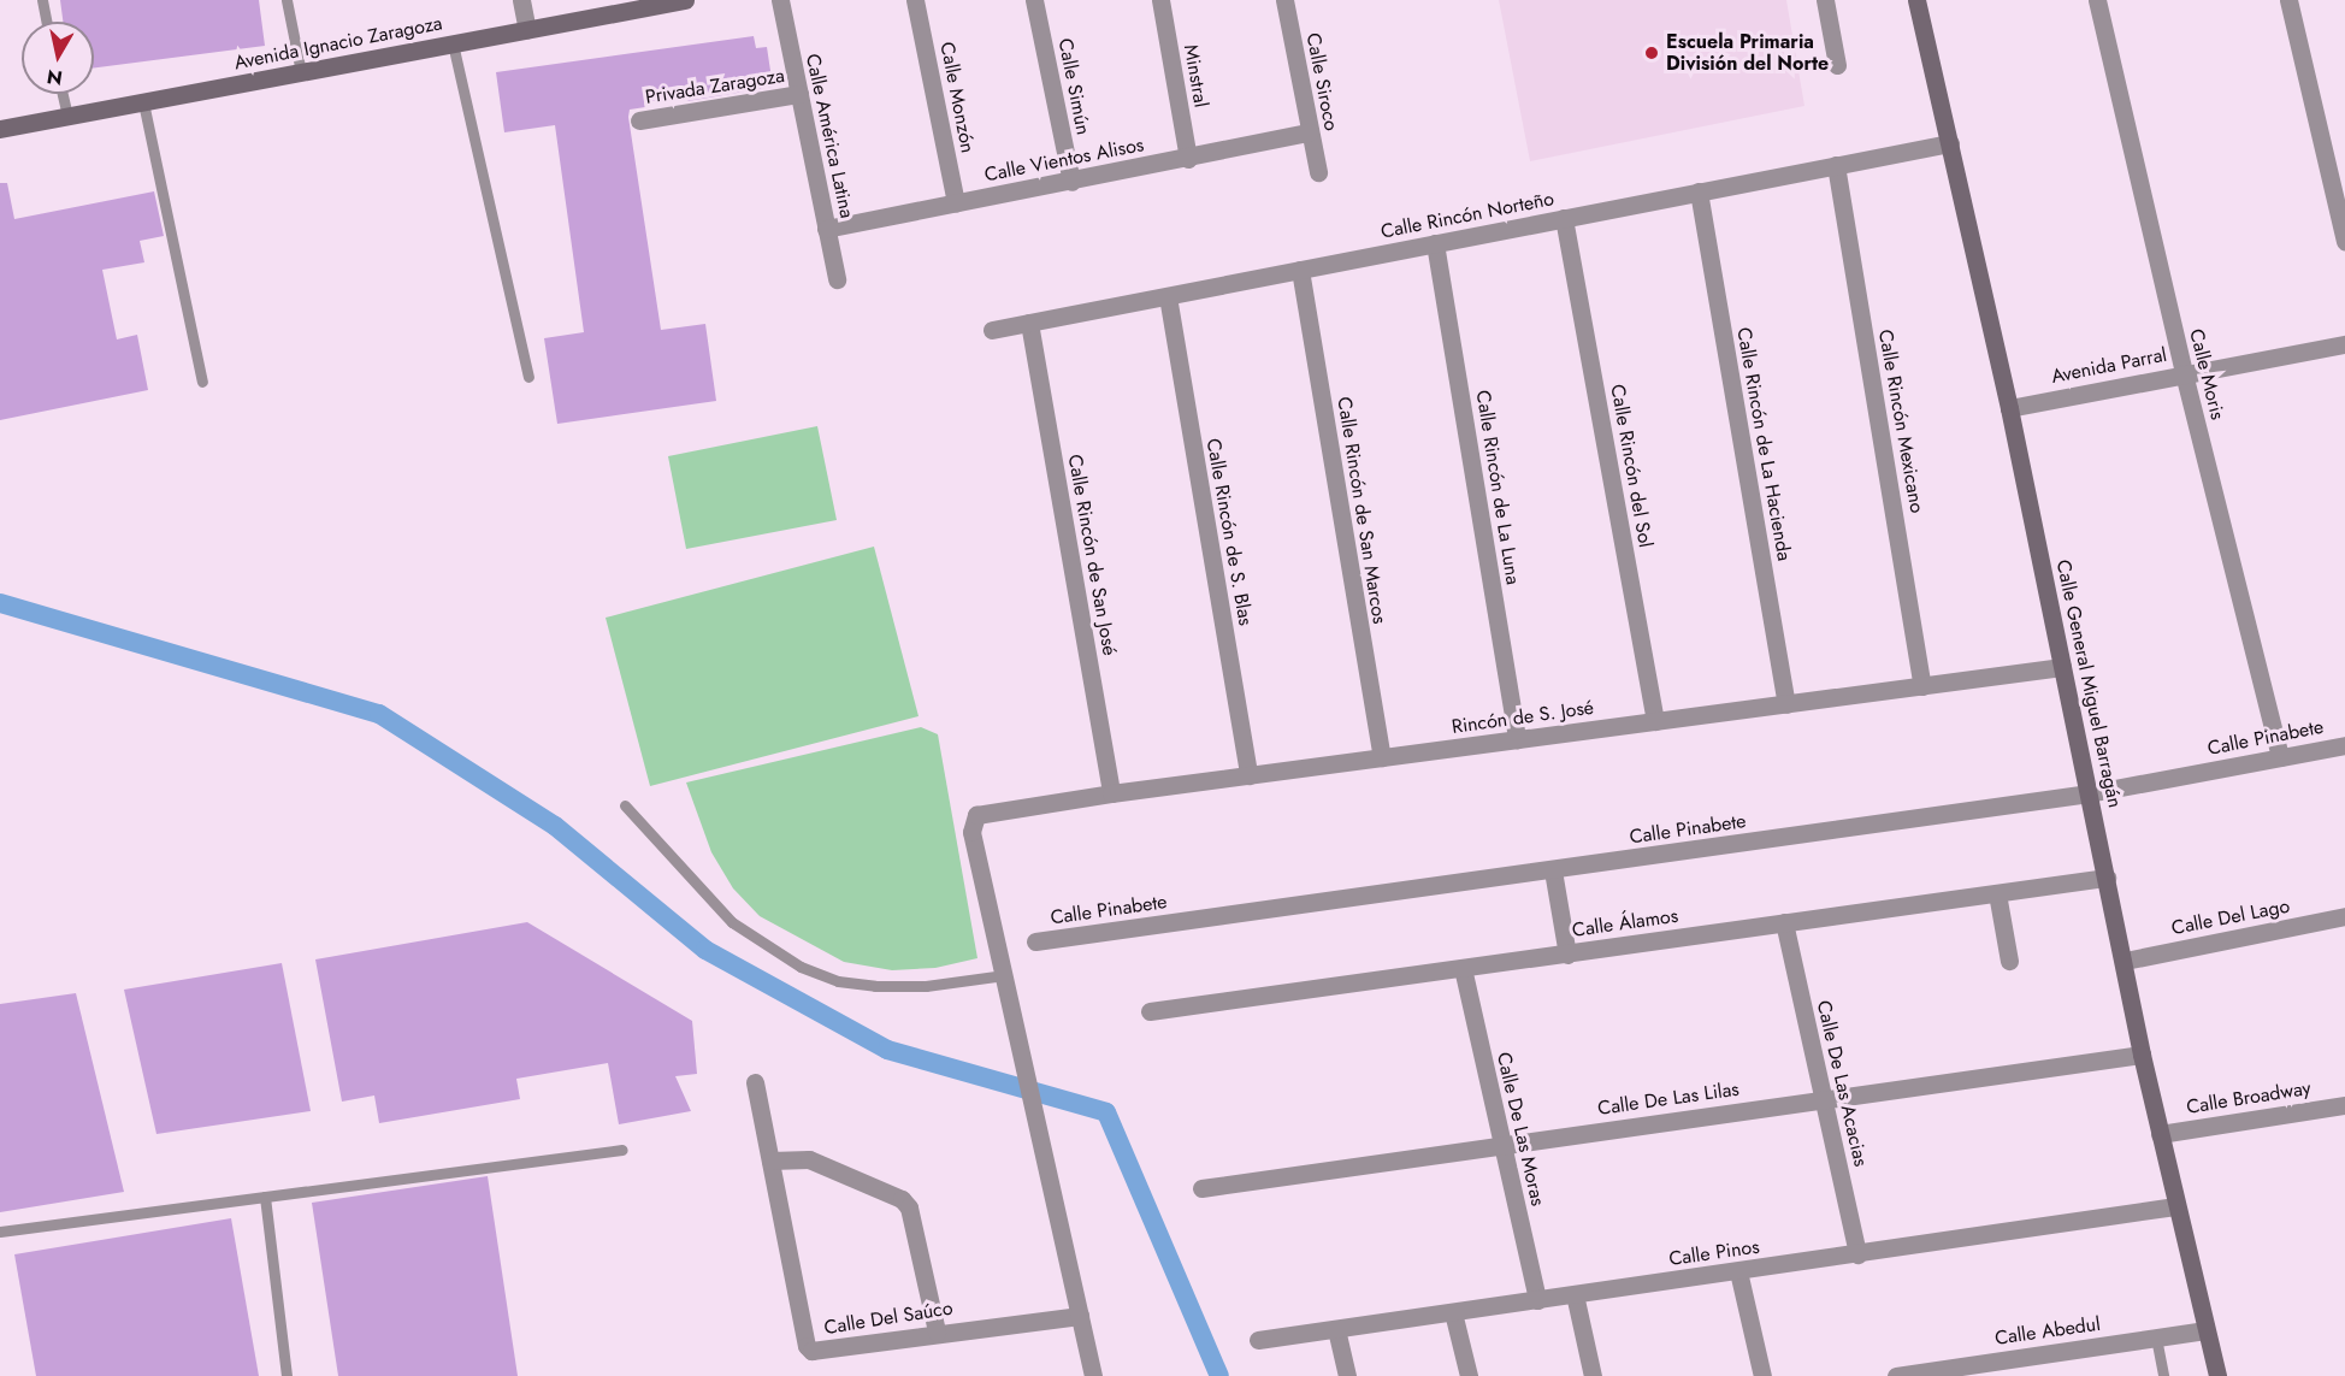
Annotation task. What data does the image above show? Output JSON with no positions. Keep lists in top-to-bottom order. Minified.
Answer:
{"streets":{"main road":["Avenida Ignacio Zaragoza","Calle General Miguel Barragán"],"street":["Minstral","Calle Siroco","Privada Zaragoza","Calle Simún","Calle Monzón","Calle América Latina","Calle Vientos Alisos","Calle Rincón Norteño","Avenida Parral","Calle Moris","Calle Rincón Mexicano","Calle Rincón de La Hacienda","Calle Rincón del Sol","Calle Rincón de La Luna","Calle Rincón de San Marcos","Calle Rincón de S. Blas","Calle Rincón de San José","Rincón de S. José","Calle Pinabete","Calle Del Lago","Calle Álamos","Calle De Las Acacias","Calle Broadway","Calle De Las Lilas","Calle De Las Moras","Calle Pinos","Calle Del Saúco","Calle Abedul"]},"crossings":[["Minstral","Calle Vientos Alisos"],["Calle Siroco","Calle Vientos Alisos"],["Privada Zaragoza","Calle América Latina"],["Calle Simún","Calle Vientos Alisos"],["Calle Monzón","Calle Vientos Alisos"],["Calle América Latina","Calle Vientos Alisos"],["Calle Rincón Norteño","Calle Rincón Mexicano"],["Calle Rincón Norteño","Calle Rincón de La Hacienda"],["Calle Rincón Norteño","Calle Rincón del Sol"],["Calle Rincón Norteño","Calle Rincón de La Luna"],["Calle Rincón Norteño","Calle Rincón de San Marcos"],["Calle Rincón Norteño","Calle Rincón de S. Blas"],["Calle Rincón Norteño","Calle Rincón de San José"],["Calle Rincón Norteño","Calle General Miguel Barragán"],["Avenida Parral","Calle Moris"],["Avenida Parral","Calle General Miguel Barragán"],["Calle Moris","Calle Pinabete"],["Calle Rincón Mexicano","Rincón de S. José"],["Calle Rincón de La Hacienda","Rincón de S. José"],["Calle Rincón del Sol","Rincón de S. José"],["Calle Rincón de La Luna","Rincón de S. José"],["Calle Rincón de San Marcos","Rincón de S. José"],["Calle Rincón de S. Blas","Rincón de S. José"],["Calle Rincón de San José","Rincón de S. José"],["Calle General Miguel Barragán","Rincón de S. José"],["Calle General Miguel Barragán","Calle Pinabete"],["Calle General Miguel Barragán","Calle Del Lago"],["Calle General Miguel Barragán","Calle Álamos"],["Calle General Miguel Barragán","Calle Broadway"],["Calle General Miguel Barragán","Calle De Las Lilas"],["Calle General Miguel Barragán","Calle Pinos"],["Calle General Miguel Barragán","Calle Abedul"],["Calle Álamos","Calle De Las Acacias"],["Calle Álamos","Calle De Las Moras"],["Calle De Las Acacias","Calle De Las Lilas"],["Calle De Las Acacias","Calle Pinos"],["Calle De Las Lilas","Calle De Las Moras"],["Calle De Las Moras","Calle Pinos"]],"places":["Escuela Primaria División del Norte"],"north":"bottom"}
